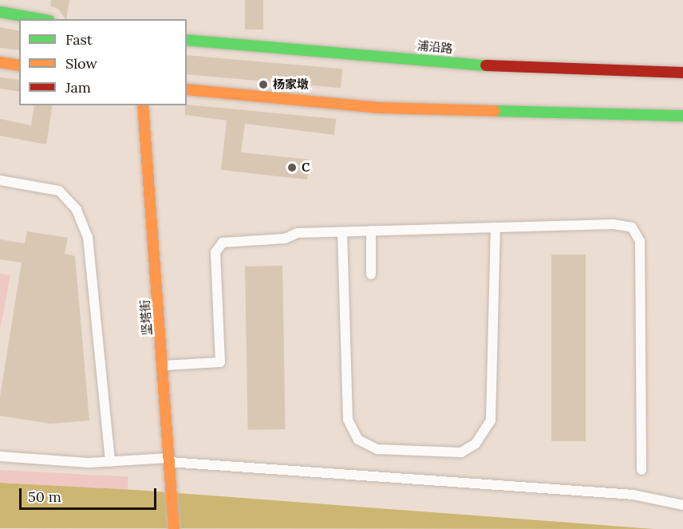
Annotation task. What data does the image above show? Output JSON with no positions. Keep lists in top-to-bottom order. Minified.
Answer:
{"streets":{"main road":["浦沿路","坚塔街"]},"places":["杨家墩","C"],"legend":["Fast","Slow","Jam"],"scale_bar":"50 m"}
